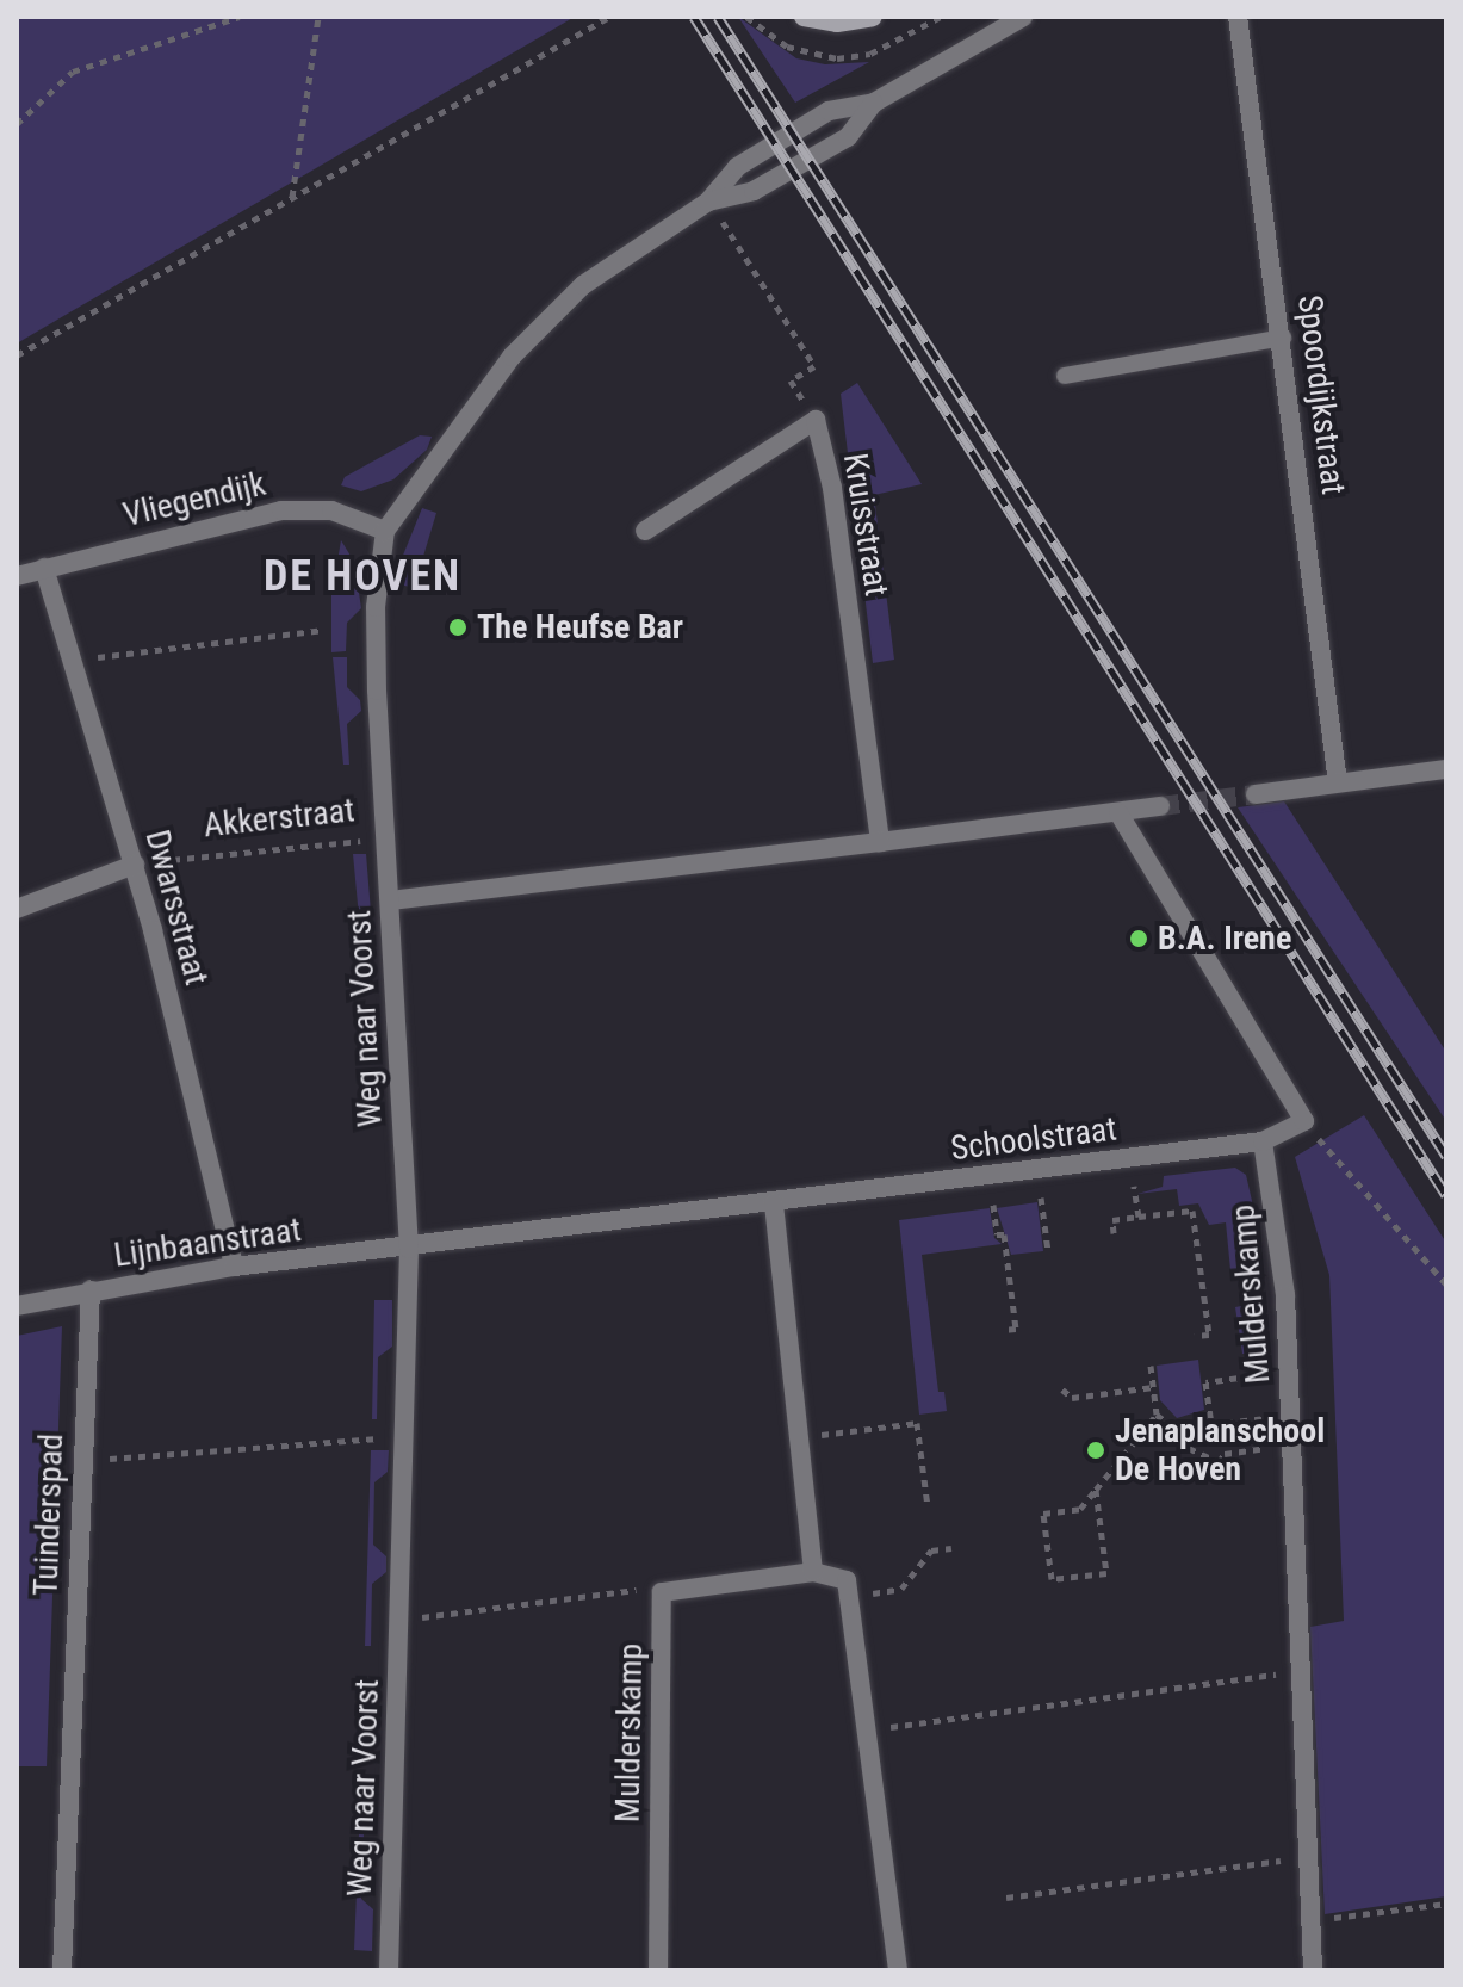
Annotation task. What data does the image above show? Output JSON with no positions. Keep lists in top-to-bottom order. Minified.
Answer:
{"streets":{"street":["Spoordijkstraat","Vliegendijk","Kruisstraat","Dwarsstraat","Weg naar Voorst","Schoolstraat","Lijnbaanstraat","Mulderskamp","Tuinderspad"],"path":["Akkerstraat"]},"crossings":[["Vliegendijk","Dwarsstraat"],["Vliegendijk","Weg naar Voorst"],["Akkerstraat","Dwarsstraat"],["Akkerstraat","Weg naar Voorst"],["Dwarsstraat","Lijnbaanstraat"],["Weg naar Voorst","Schoolstraat"],["Weg naar Voorst","Lijnbaanstraat"],["Schoolstraat","Lijnbaanstraat"],["Schoolstraat","Mulderskamp"],["Lijnbaanstraat","Tuinderspad"]],"districts":["DE HOVEN"],"places":["The Heufse Bar","B.A. Irene","Jenaplanschool De Hoven"]}
